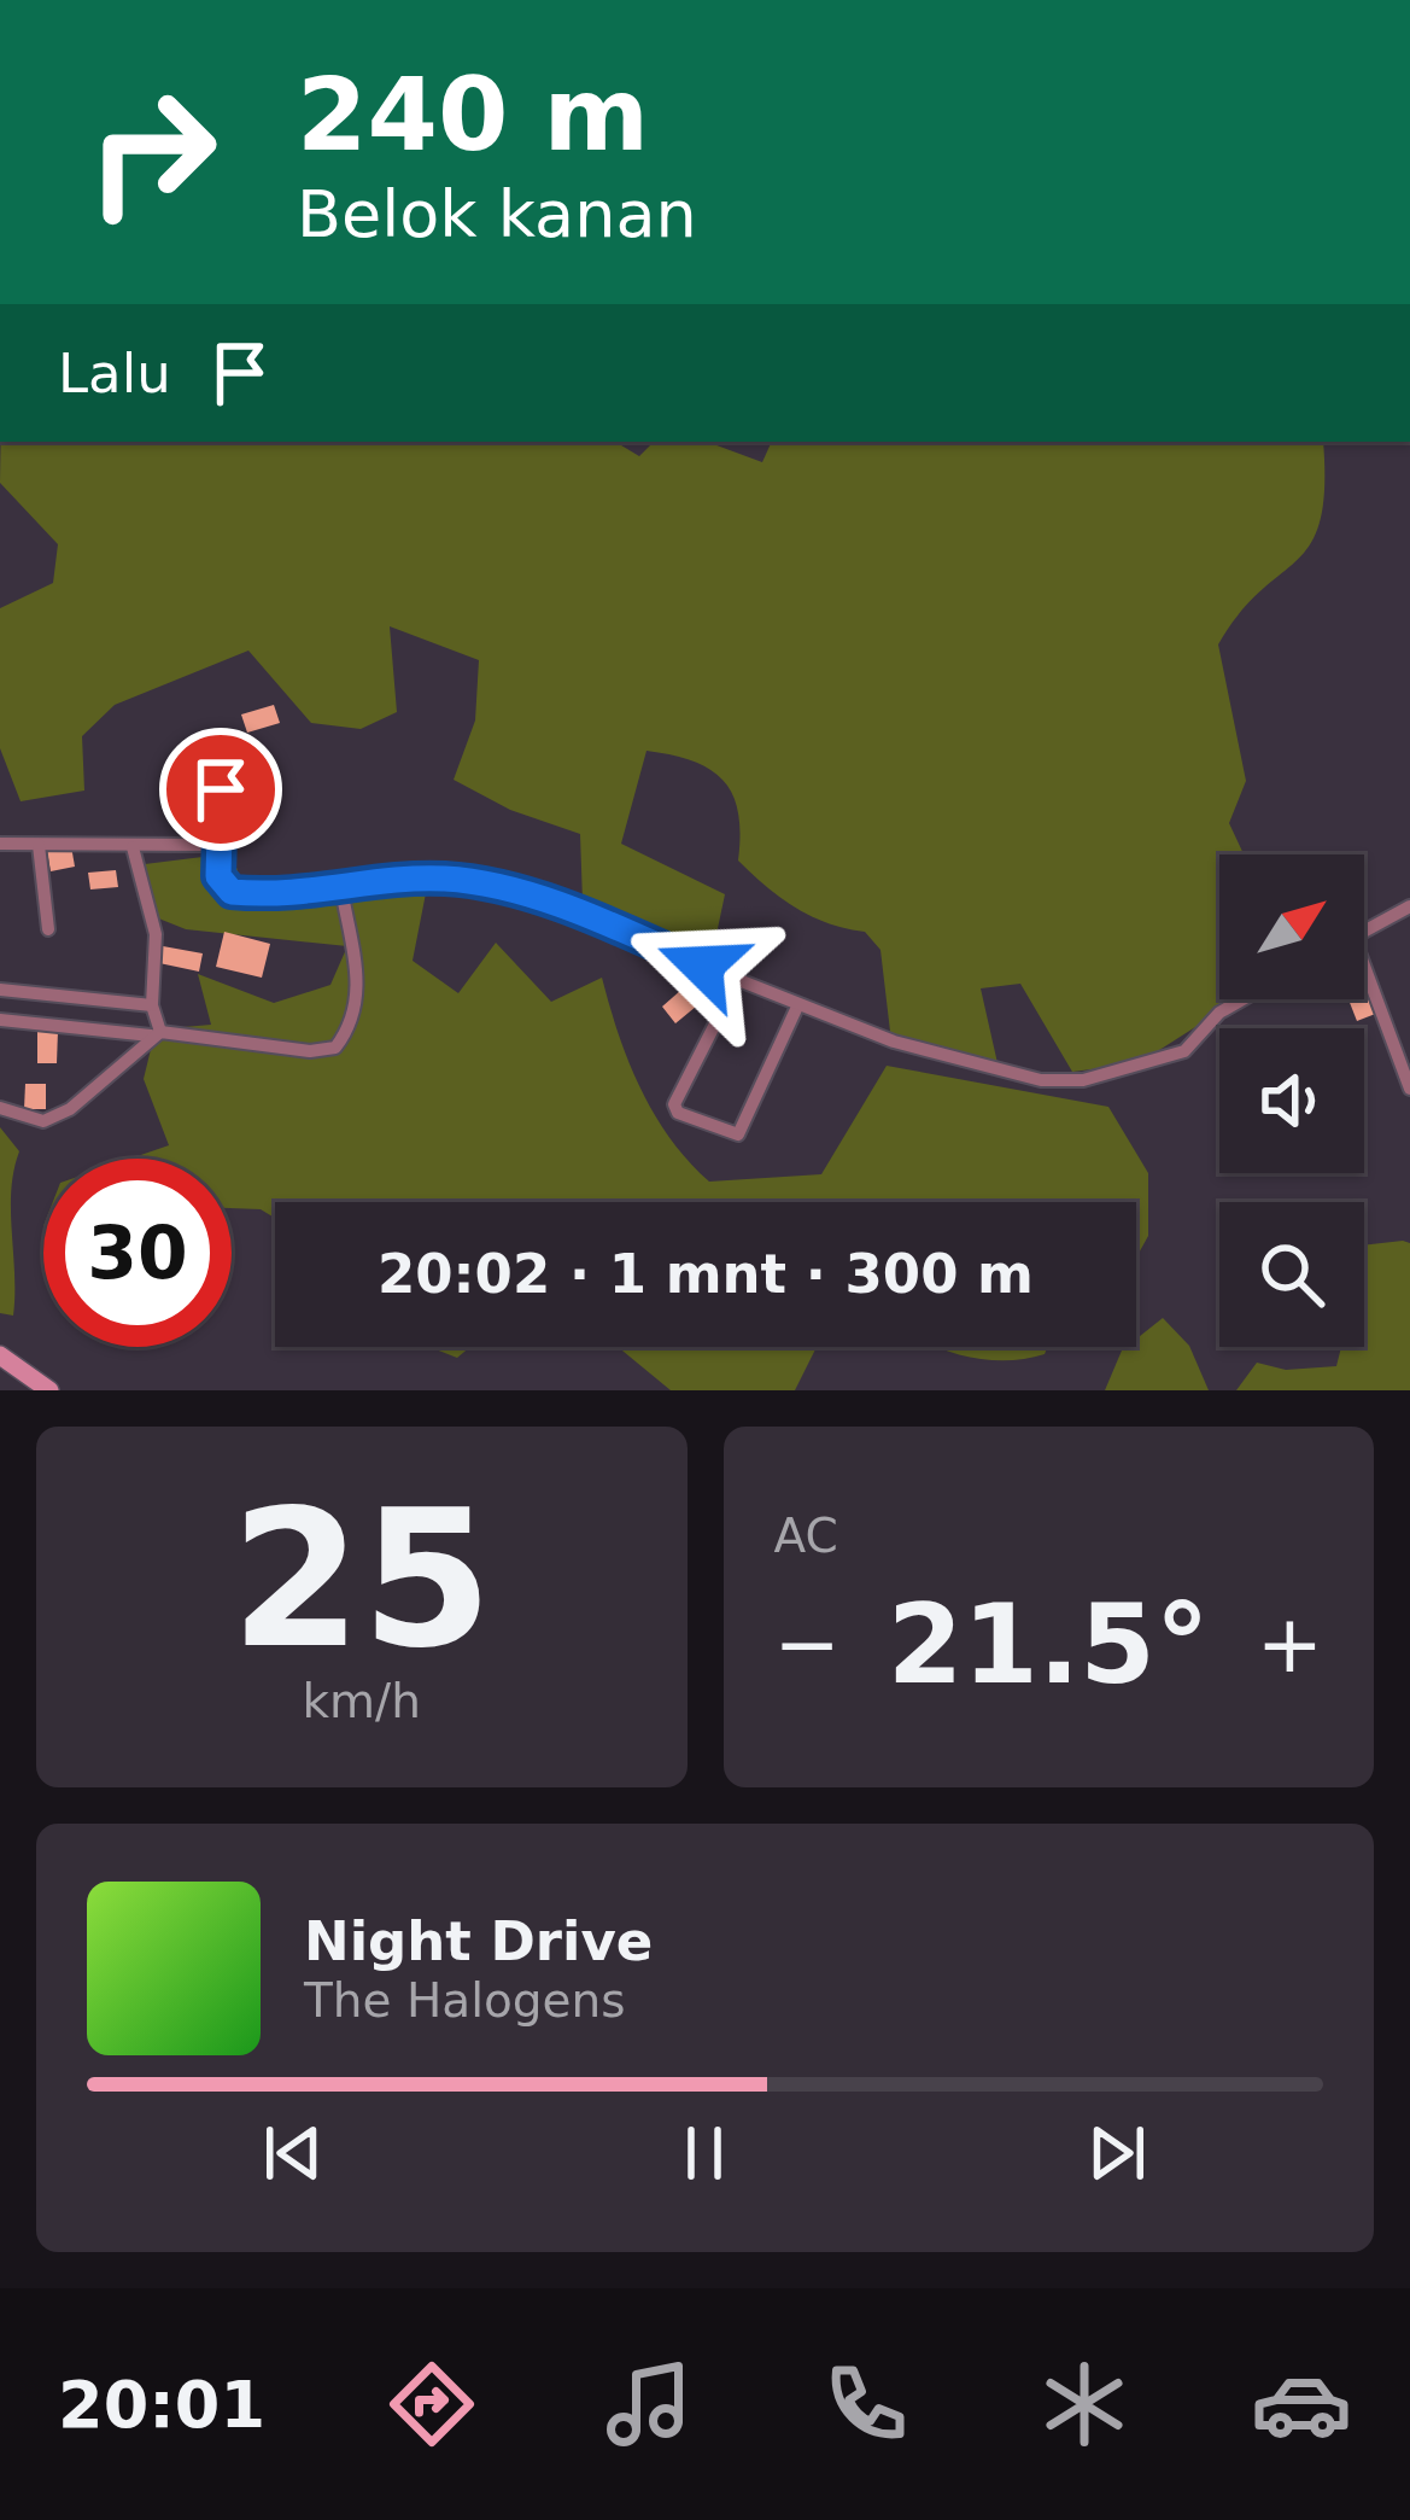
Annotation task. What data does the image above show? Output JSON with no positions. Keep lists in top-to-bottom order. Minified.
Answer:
{"north":"top right","page":{"turn":["240 m","Belok kanan"],"then":"Lalu","limit":"30","trip":"20:02 · 1 mnt · 300 m","tile":[["25","km/h"],"AC"],"heat":["−","21.5°","+"],"song":["Night Drive","The Halogens"],"tabs":"20:01"}}
